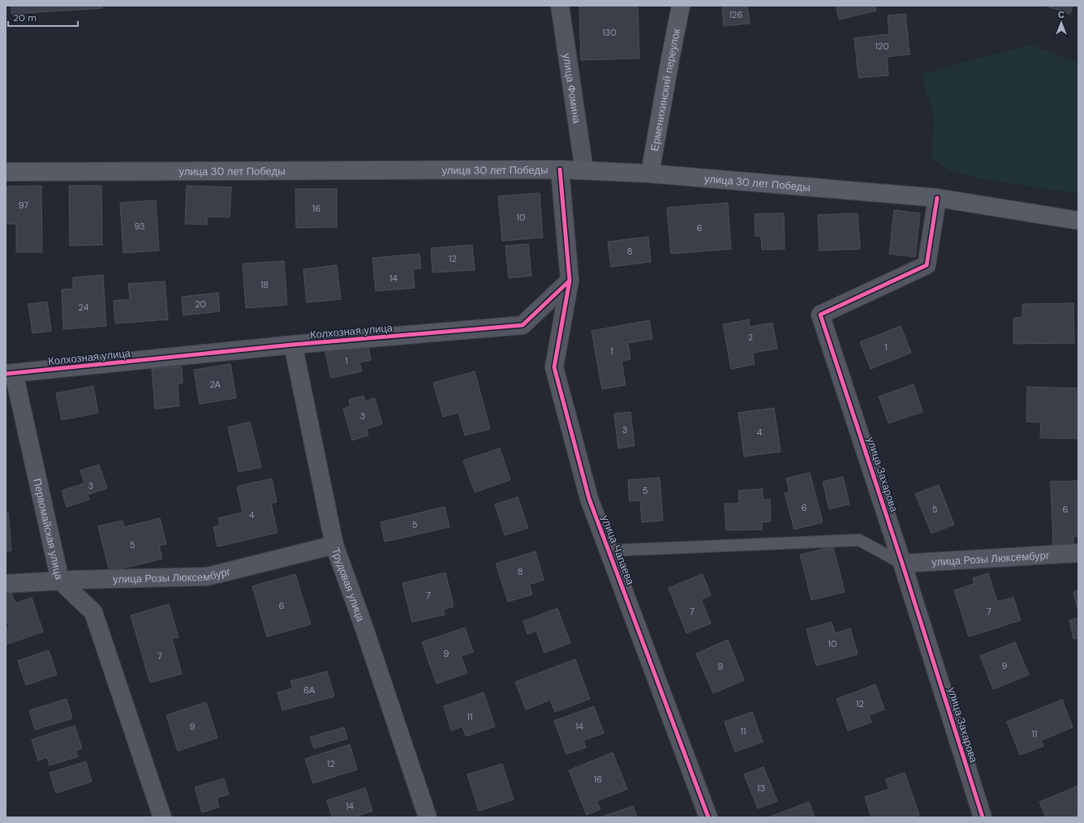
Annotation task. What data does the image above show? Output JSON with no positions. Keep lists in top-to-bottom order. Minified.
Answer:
{"streets":{"main road":["Ерменихинский переулок","улица 30 лет Победы"],"street":["улица Фомина","Колхозная улица","улица Захарова","Первомайская улица","улица Чапаева","улица Розы Люксембург","Трудовая улица"]},"crossings":[["улица Фомина","улица 30 лет Победы"],["Ерменихинский переулок","улица 30 лет Победы"],["улица 30 лет Победы","улица Захарова"],["Колхозная улица","Первомайская улица"],["Колхозная улица","улица Чапаева"],["Колхозная улица","Трудовая улица"],["улица Захарова","улица Розы Люксембург"],["Первомайская улица","улица Розы Люксембург"],["улица Розы Люксембург","Трудовая улица"]],"house_numbers":["126","130","120","97","16","10","93","6","8","12","14","18","20","24","2","1","1","1","2А","3","3","4","3","5","6","5","6","4","5","5","8","7","6","7","7","10","9","7","9","9","6А","12","11","9","14","11","11","12","16","13","14"],"scale_bar":"20 m","north":"top"}
